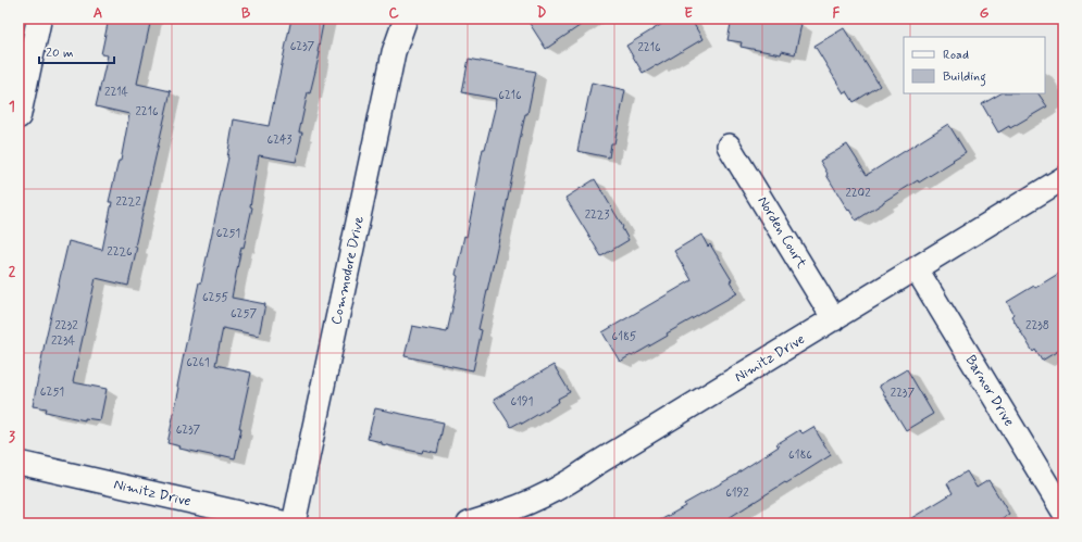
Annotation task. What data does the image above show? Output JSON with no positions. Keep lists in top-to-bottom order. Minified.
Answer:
{"streets":{"street":["Norden Court","Commodore Drive","Nimitz Drive","Barnor Drive"]},"crossings":[["Norden Court","Nimitz Drive"],["Nimitz Drive","Barnor Drive"]],"house_numbers":["6237","2216","2214","6216","2216","6243","2202","2222","2223","6251","2226","6255","6257","2232","2238","6185","2234","6261","6251","2237","6191","6237","6186","6192"],"legend":["Road","Building"],"scale_bar":"20 m","grid":{"columns":["A","B","C","D","E","F","G"],"rows":["1","2","3"]}}
